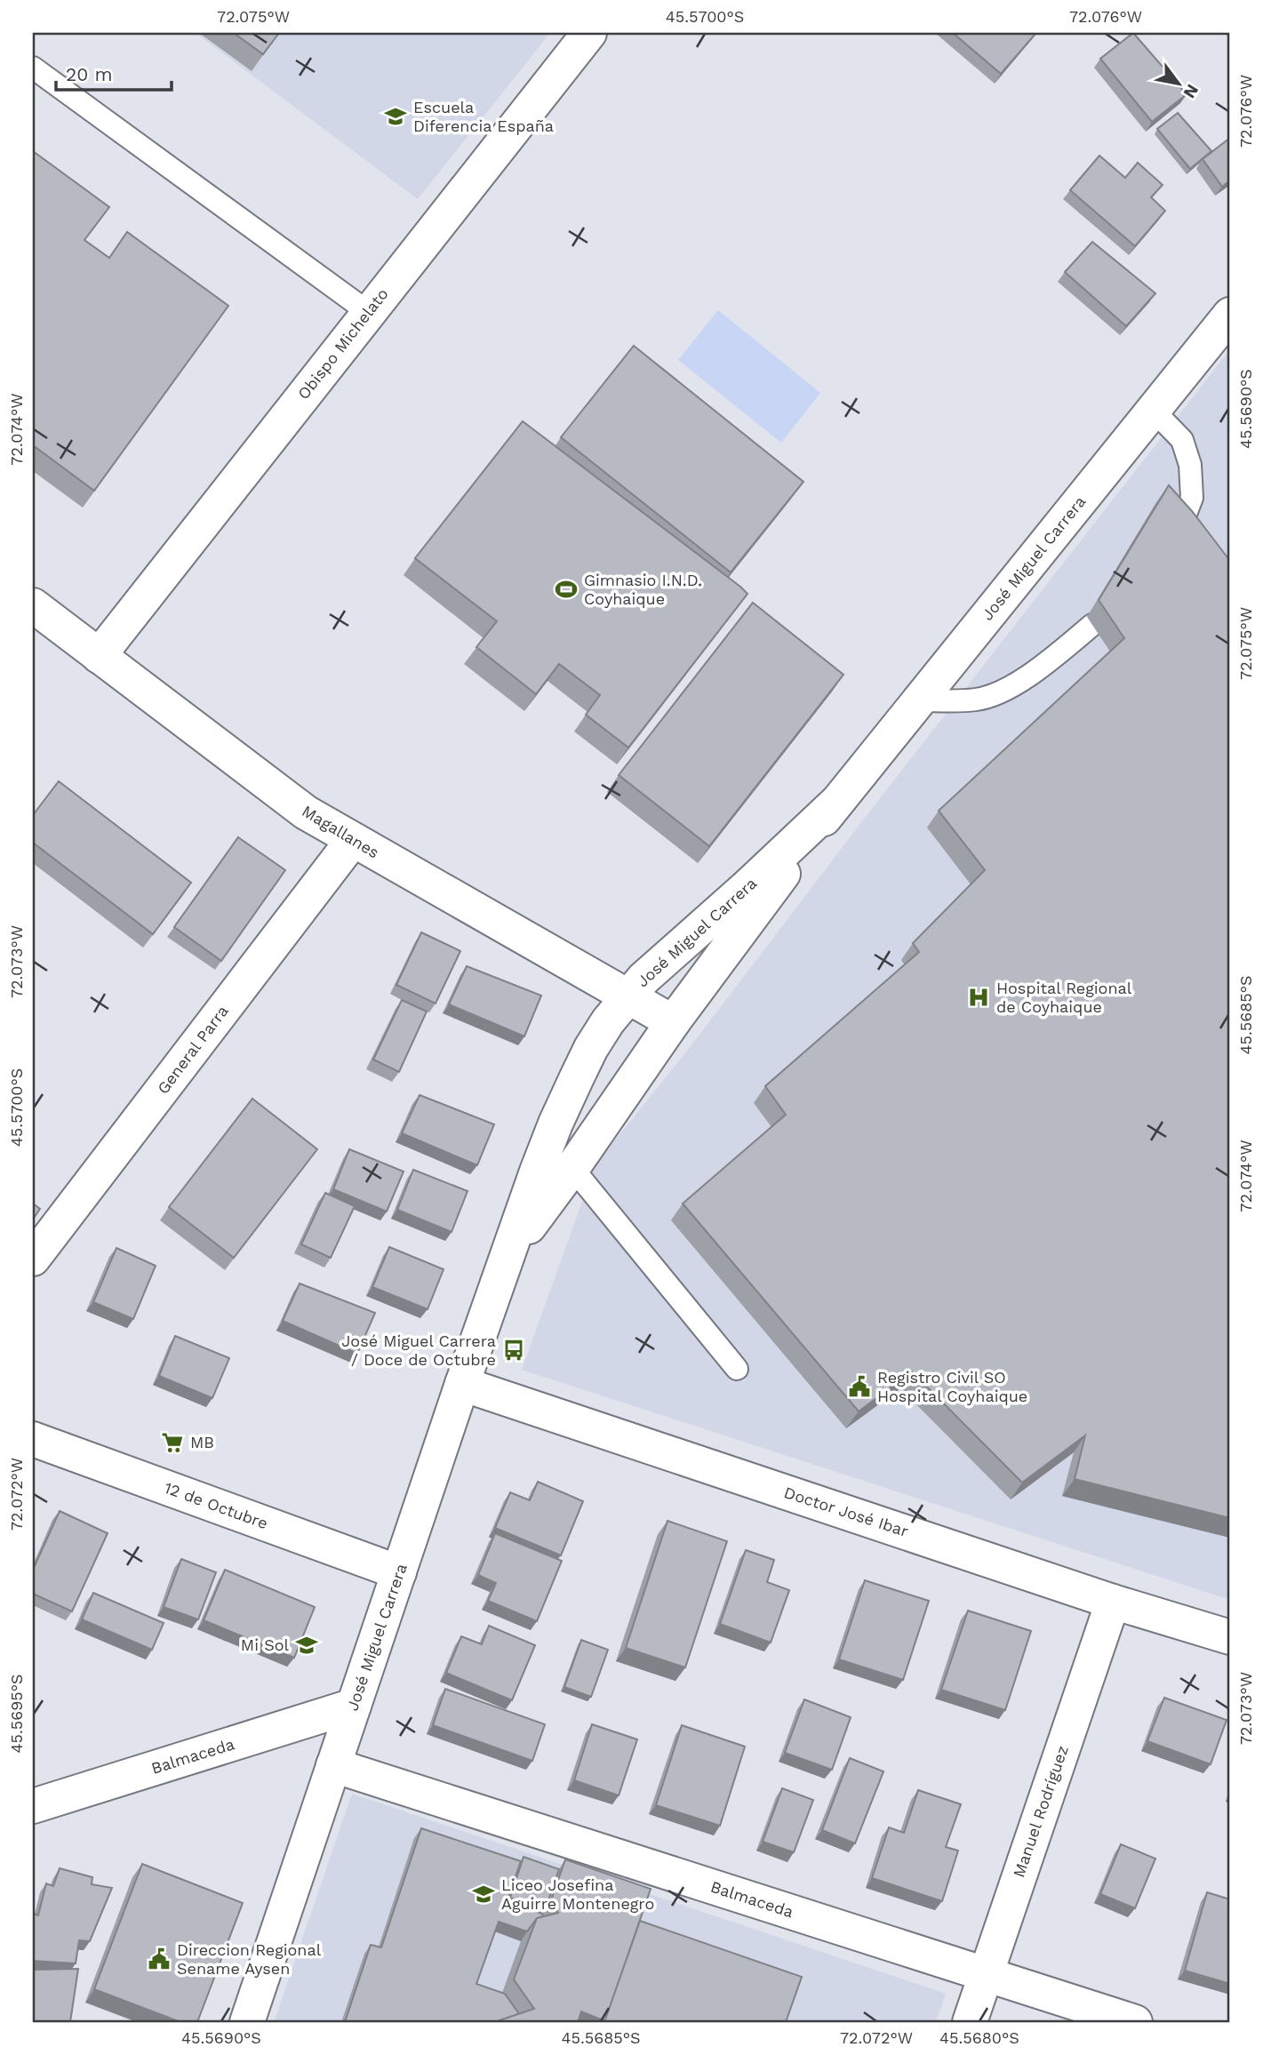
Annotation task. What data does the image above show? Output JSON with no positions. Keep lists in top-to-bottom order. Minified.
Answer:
{"streets":{"street":["Obispo Michelato","José Miguel Carrera","Magallanes","General Parra","12 de Octubre","Doctor José Ibar","Balmaceda","Manuel Rodríguez"]},"crossings":[["Obispo Michelato","Magallanes"],["José Miguel Carrera","Magallanes"],["José Miguel Carrera","12 de Octubre"],["José Miguel Carrera","Doctor José Ibar"],["José Miguel Carrera","Balmaceda"],["Magallanes","General Parra"],["Doctor José Ibar","Manuel Rodríguez"],["Balmaceda","Manuel Rodríguez"]],"places":{"school or university":["Escuela Diferencia España","Mi Sol","Liceo Josefina Aguirre Montenegro"],"sports":["Gimnasio I.N.D. Coyhaique"],"hospital":["Hospital Regional de Coyhaique"],"bus stop":["José Miguel Carrera / Doce de Octubre"],"public building":["Registro Civil SO Hospital Coyhaique","Direccion Regional Sename Aysen"],"supermarket":["MB"]},"scale_bar":"20 m","north":"bottom right","coordinates":["72.075°W","45.5700°S","72.076°W","45.5690°S","72.074°W","72.073°W","45.5685°S","72.072°W","45.5695°S","45.5680°S"]}
